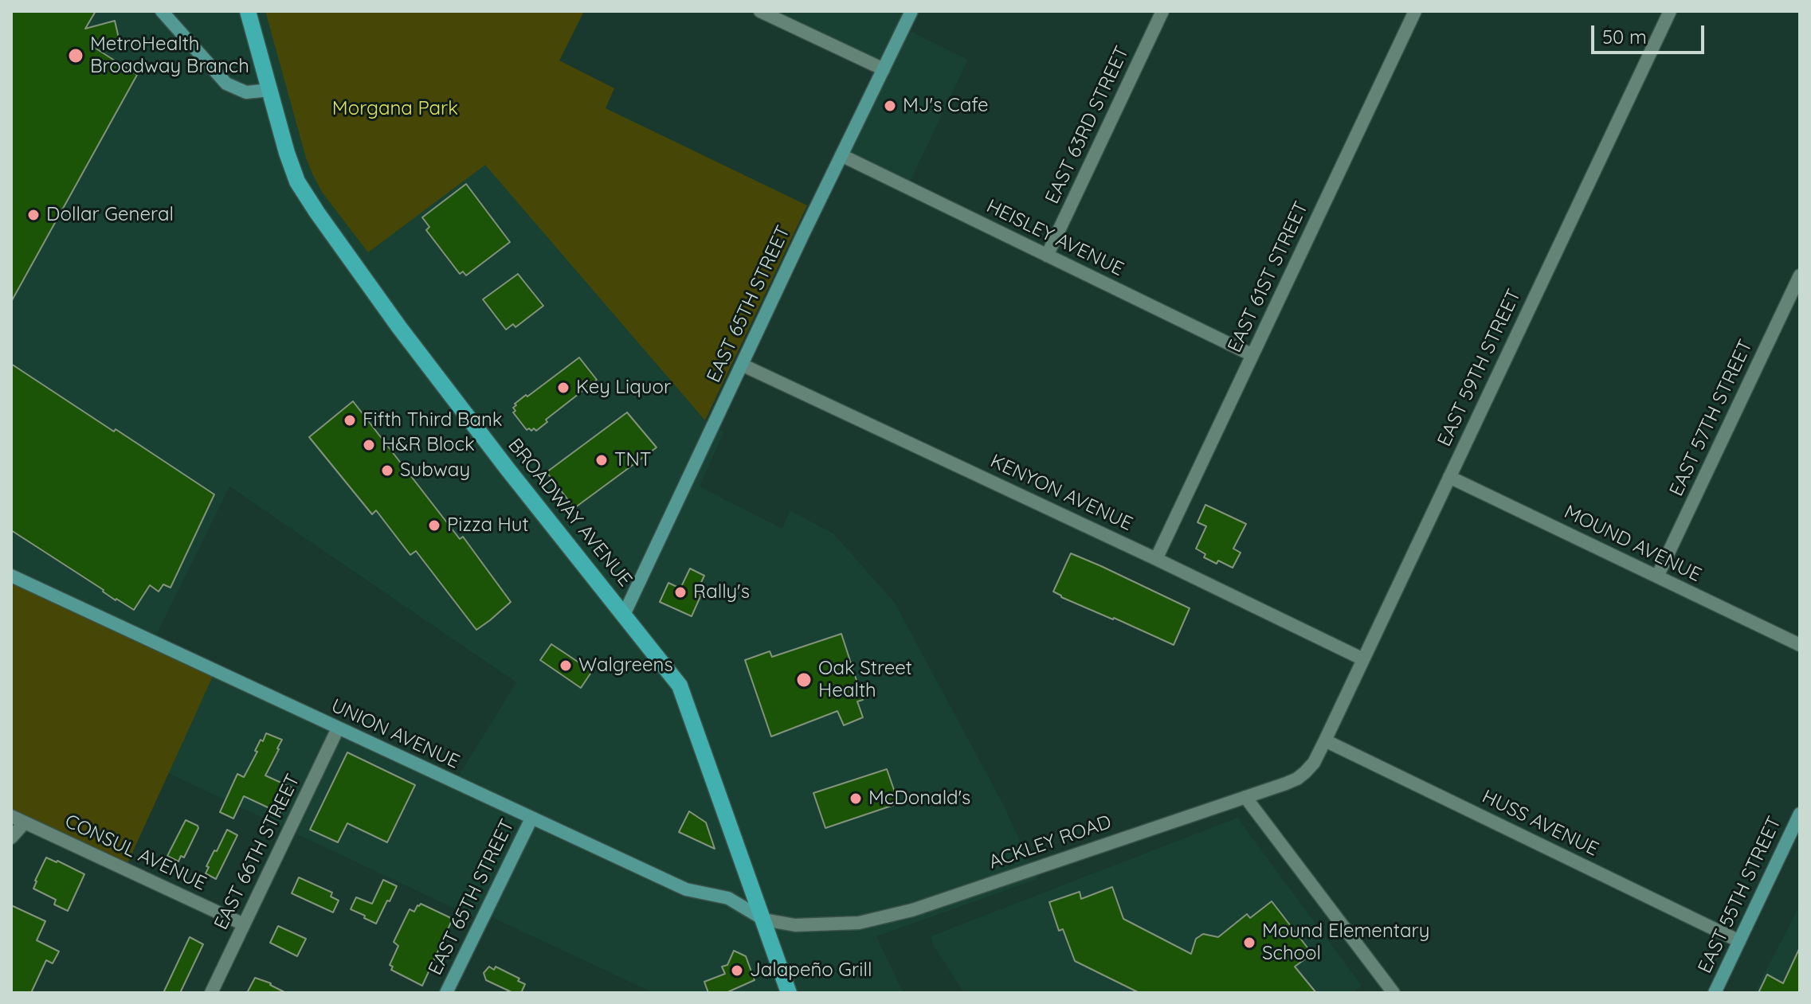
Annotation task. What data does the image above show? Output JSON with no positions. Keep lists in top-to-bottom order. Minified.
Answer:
{"streets":{"main road":["BROADWAY AVENUE"],"street":["EAST 63RD STREET","HEISLEY AVENUE","EAST 61ST STREET","EAST 65TH STREET","EAST 59TH STREET","EAST 57TH STREET","KENYON AVENUE","MOUND AVENUE","UNION AVENUE","HUSS AVENUE","ACKLEY ROAD","EAST 66TH STREET","CONSUL AVENUE","EAST 55TH STREET"]},"crossings":[["EAST 63RD STREET","HEISLEY AVENUE"],["HEISLEY AVENUE","EAST 61ST STREET"],["HEISLEY AVENUE","EAST 65TH STREET"],["EAST 61ST STREET","KENYON AVENUE"],["EAST 65TH STREET","KENYON AVENUE"],["EAST 65TH STREET","BROADWAY AVENUE"],["EAST 65TH STREET","UNION AVENUE"],["EAST 59TH STREET","KENYON AVENUE"],["EAST 59TH STREET","MOUND AVENUE"],["EAST 59TH STREET","HUSS AVENUE"],["EAST 59TH STREET","ACKLEY ROAD"],["EAST 57TH STREET","MOUND AVENUE"],["BROADWAY AVENUE","UNION AVENUE"],["BROADWAY AVENUE","ACKLEY ROAD"],["UNION AVENUE","ACKLEY ROAD"],["UNION AVENUE","EAST 66TH STREET"],["HUSS AVENUE","ACKLEY ROAD"],["HUSS AVENUE","EAST 55TH STREET"],["EAST 66TH STREET","CONSUL AVENUE"]],"parks":["Morgana Park"],"places":["MetroHealth Broadway Branch","MJ's Cafe","Dollar General","Key Liquor","Fifth Third Bank","H&R Block","TNT","Subway","Pizza Hut","Rally's","Walgreens","Oak Street Health","McDonald's","Mound Elementary School","Jalapeño Grill"],"scale_bar":"50 m"}
